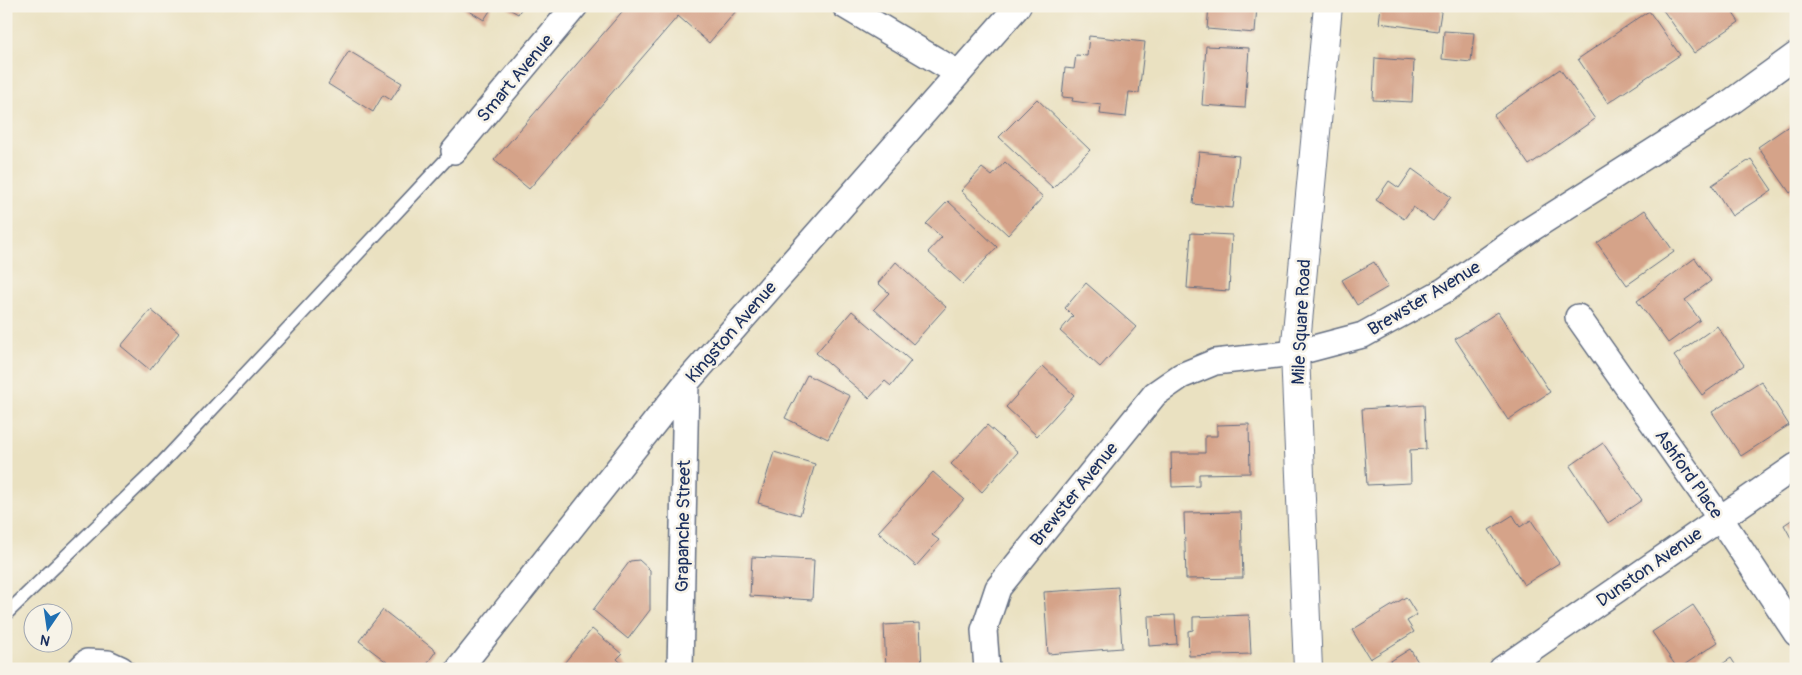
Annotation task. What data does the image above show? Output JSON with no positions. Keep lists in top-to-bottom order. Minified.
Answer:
{"streets":{"street":["Smart Avenue","Brewster Avenue","Mile Square Road","Kingston Avenue","Ashford Place","Grapanche Street","Dunston Avenue"]},"crossings":[["Brewster Avenue","Mile Square Road"],["Kingston Avenue","Grapanche Street"],["Ashford Place","Dunston Avenue"]],"north":"bottom"}
